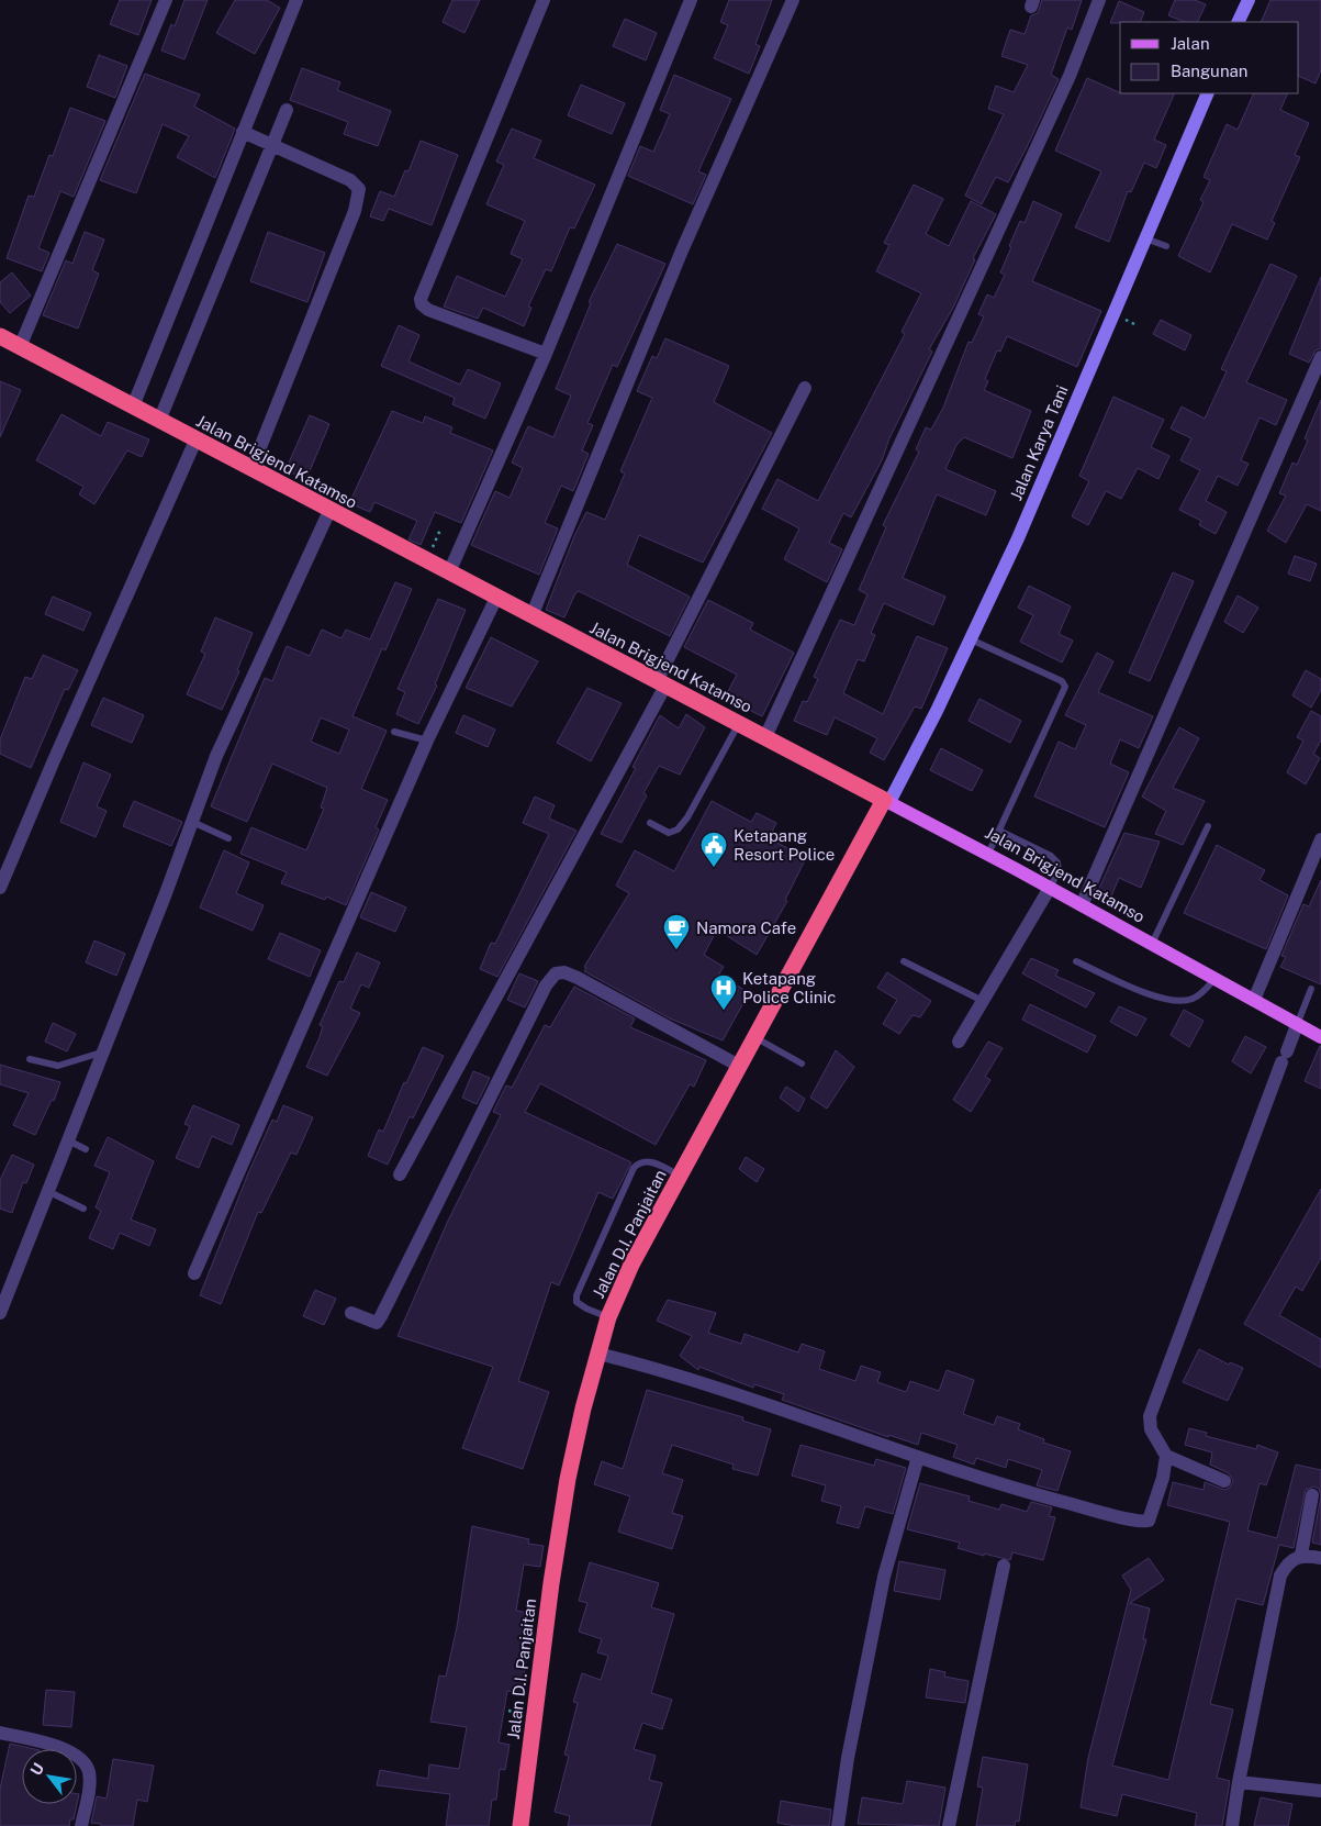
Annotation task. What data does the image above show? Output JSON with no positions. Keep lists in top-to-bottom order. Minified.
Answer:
{"streets":{"highway":["Jalan Brigjend Katamso","Jalan D.I. Panjaitan"],"street":["Jalan Karya Tani"]},"crossings":[["Jalan Karya Tani","Jalan Brigjend Katamso"],["Jalan Karya Tani","Jalan D.I. Panjaitan"],["Jalan Brigjend Katamso","Jalan D.I. Panjaitan"]],"places":{"public building":["Ketapang Resort Police"],"cafe":["Namora Cafe"],"hospital":["Ketapang Police Clinic"]},"legend":["Jalan","Bangunan"],"north":"top left"}
